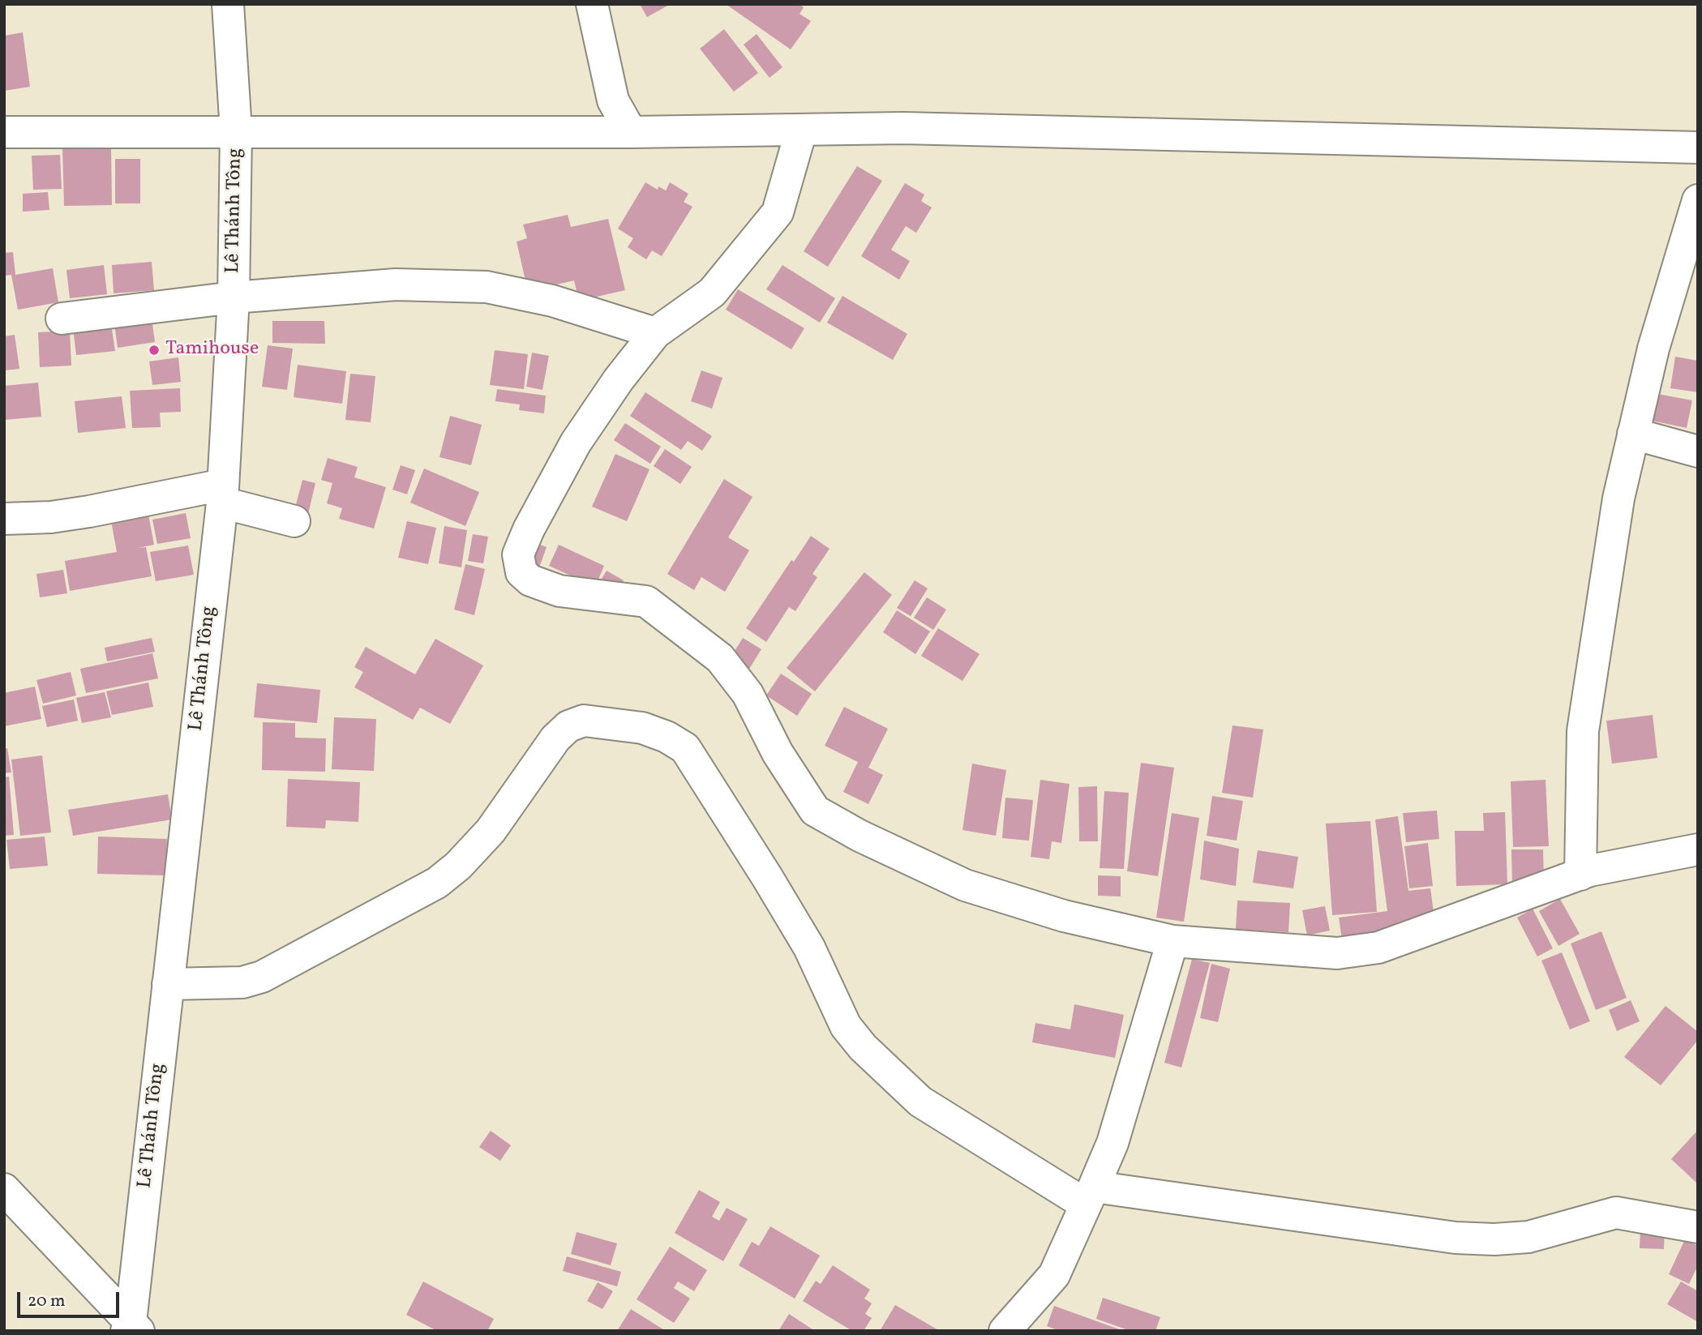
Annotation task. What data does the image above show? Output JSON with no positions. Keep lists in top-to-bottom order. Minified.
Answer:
{"streets":{"street":["Lê Thánh Tông"]},"places":["Tamihouse"],"scale_bar":"20 m"}
